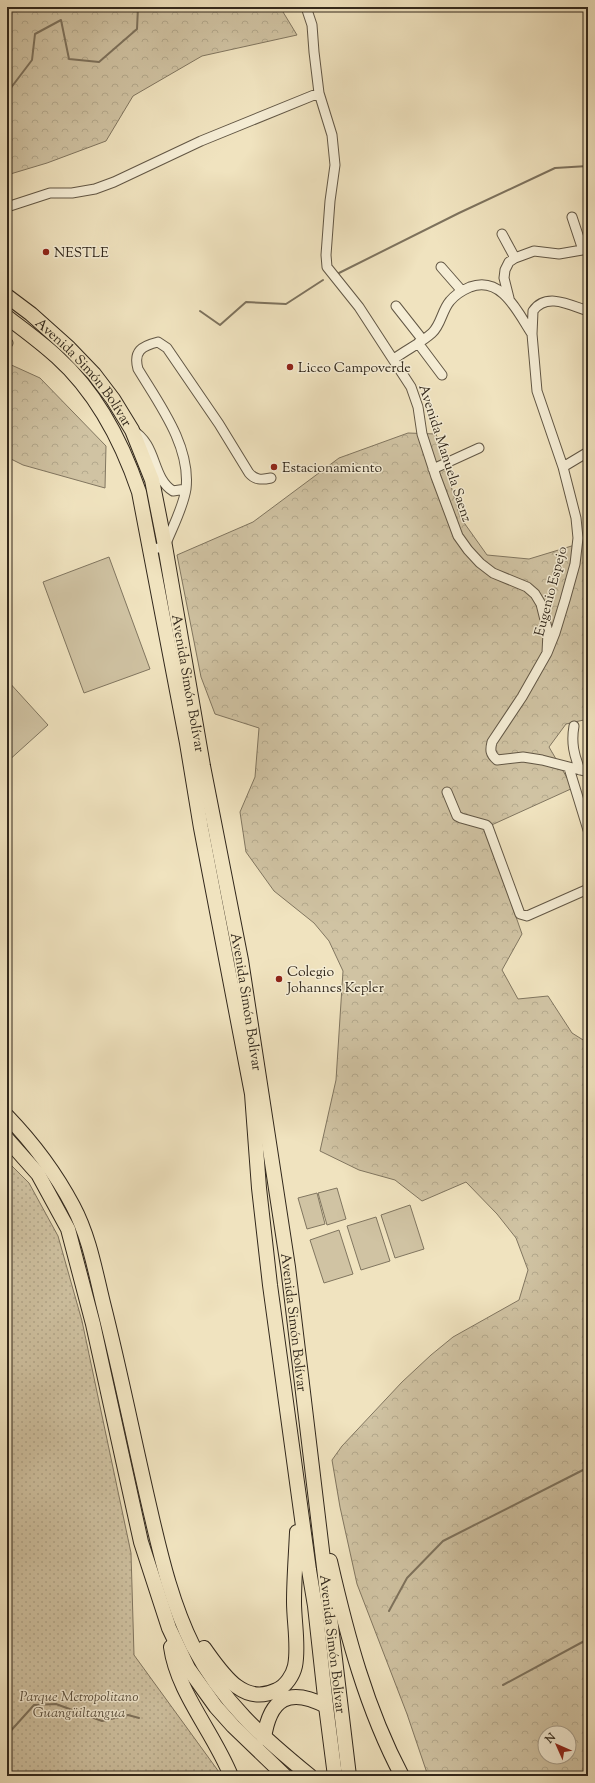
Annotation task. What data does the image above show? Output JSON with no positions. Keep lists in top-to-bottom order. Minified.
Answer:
{"streets":{"highway":["Avenida Simón Bolívar"],"street":["Avenida Manuela Saenz","Eugenio Espejo"]},"crossings":[["Avenida Manuela Saenz","Eugenio Espejo"]],"parks":["Parque Metropolitano Guangüiltangua"],"places":["NESTLE","Liceo Campoverde","Estacionamiento","Colegio Johannes Kepler"],"north":"top left"}
